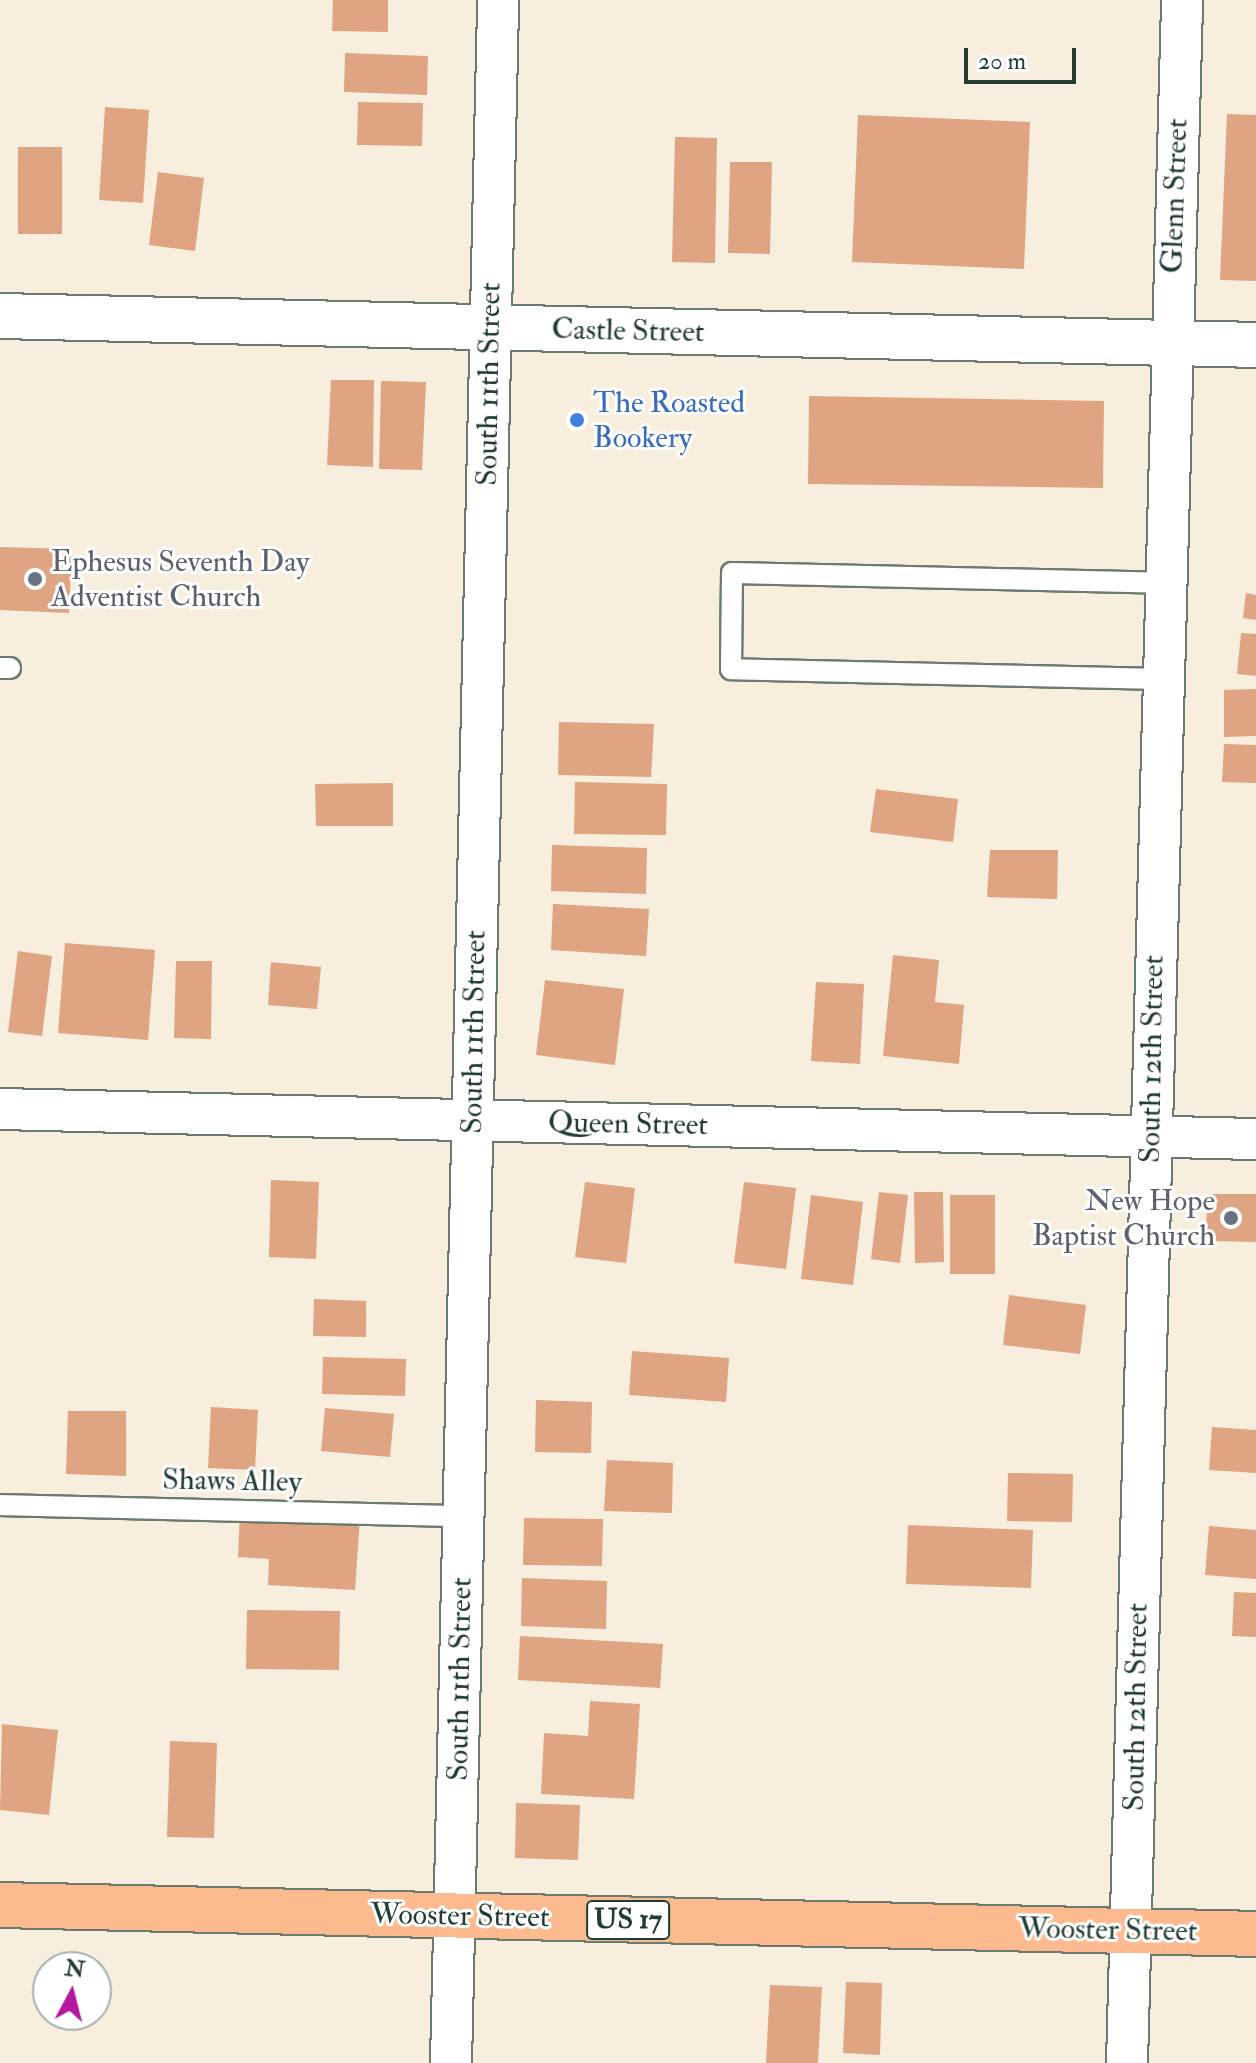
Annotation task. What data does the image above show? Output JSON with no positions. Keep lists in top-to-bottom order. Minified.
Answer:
{"streets":{"main road":["Wooster Street","US 17"],"street":["Glenn Street","Castle Street","South 11th Street","South 12th Street","Queen Street"],"lane":["Shaws Alley"]},"crossings":[["Glenn Street","Castle Street"],["Glenn Street","South 12th Street"],["Castle Street","South 11th Street"],["Castle Street","South 12th Street"],["South 11th Street","Queen Street"],["South 11th Street","Shaws Alley"],["South 11th Street","Wooster Street"],["South 12th Street","Queen Street"],["South 12th Street","Wooster Street"]],"places":["The Roasted Bookery","Ephesus Seventh Day Adventist Church","New Hope Baptist Church"],"scale_bar":"20 m","north":"top"}
